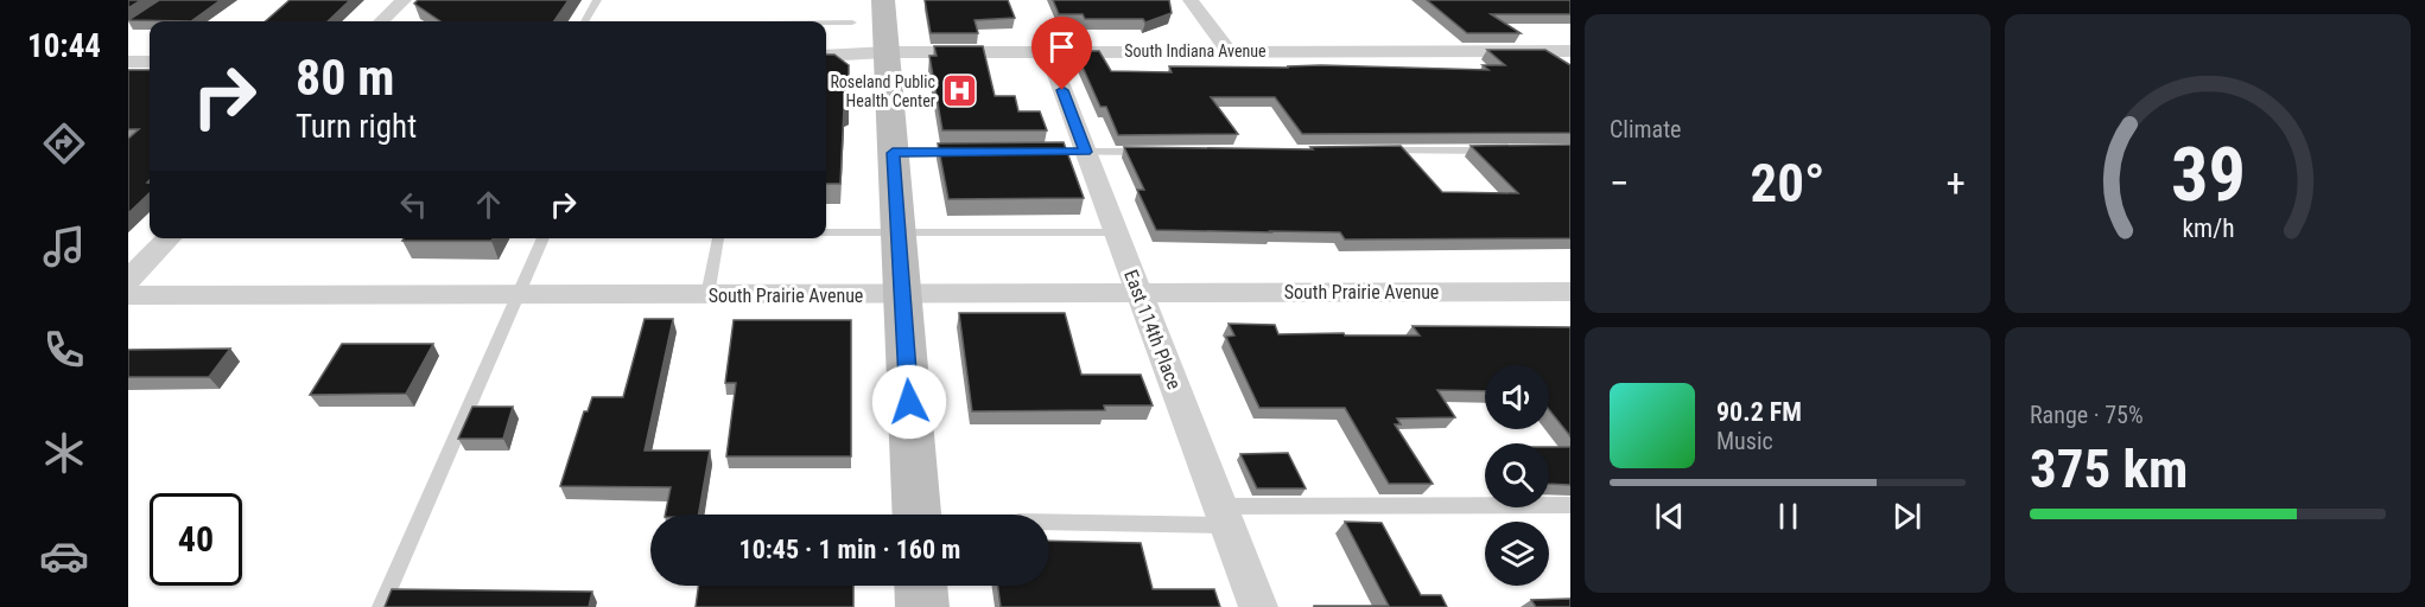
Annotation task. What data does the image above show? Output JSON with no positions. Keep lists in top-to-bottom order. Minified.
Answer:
{"streets":{"street":["South Indiana Avenue","South Prairie Avenue","East 114th Place"]},"crossings":[["South Indiana Avenue","East 114th Place"],["South Prairie Avenue","East 114th Place"]],"places":{"hospital":["Roseland Public Health Center"]},"page":{"tabs":"10:44","tile":["Climate",["Range · 75%","375 km"]],"turn":["80 m","Turn right"],"heat":["−","20°","+"],"song":["90.2 FM","Music"],"limit":"40","trip":"10:45 · 1 min · 160 m","gauge":["39","km/h"]}}
